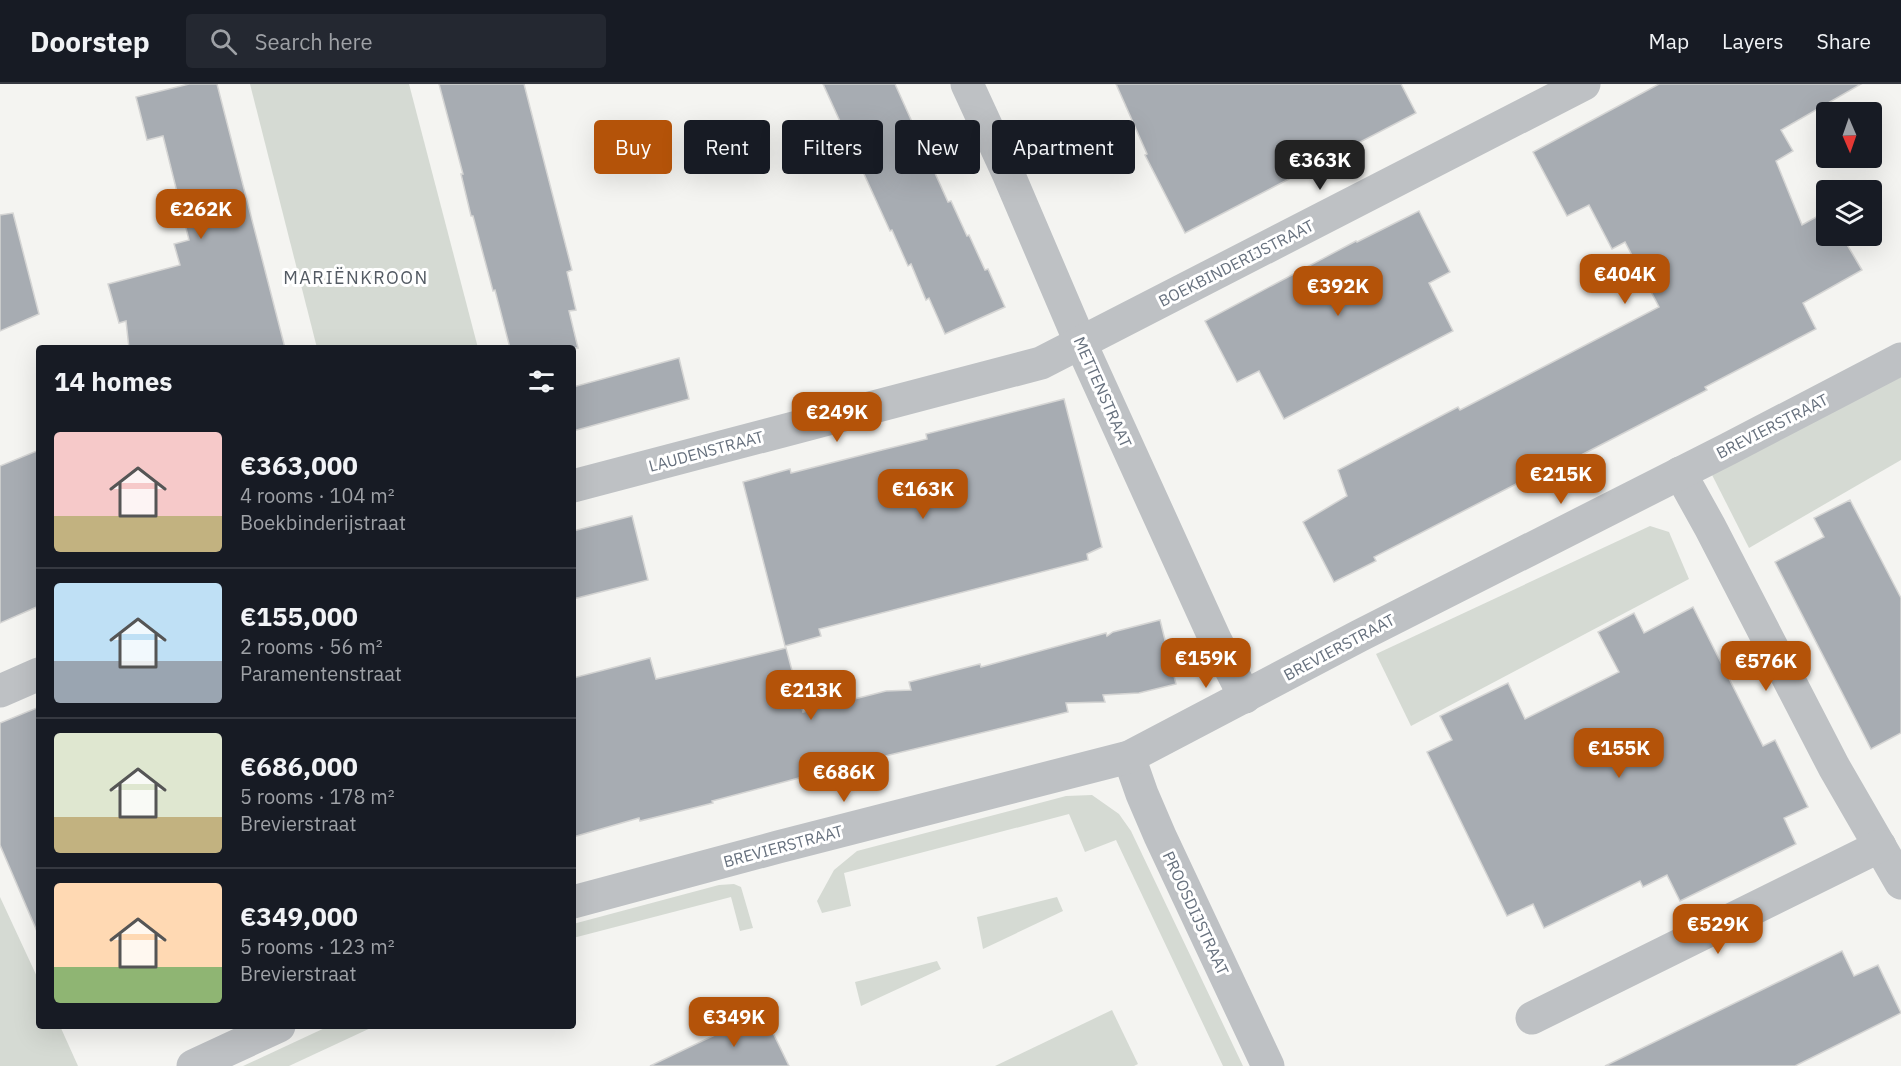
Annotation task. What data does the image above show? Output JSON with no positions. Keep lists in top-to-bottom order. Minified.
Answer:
{"streets":{"street":["BOEKBINDERIJSTRAAT","METTENSTRAAT","BREVIERSTRAAT","LAUDENSTRAAT","PROOSDIJSTRAAT"]},"crossings":[["BOEKBINDERIJSTRAAT","METTENSTRAAT"],["BOEKBINDERIJSTRAAT","LAUDENSTRAAT"],["METTENSTRAAT","BREVIERSTRAAT"],["METTENSTRAAT","LAUDENSTRAAT"],["BREVIERSTRAAT","PROOSDIJSTRAAT"]],"districts":["MARIËNKROON"],"north":"bottom","page":{"header":"Doorstep","search":"Search here","nav":["Map","Layers","Share"],"chip":["Buy","Rent","Filters","New","Apartment"],"price":["€363K","€262K","€404K","€392K","€249K","€215K","€163K","€159K","€576K","€213K","€155K","€686K","€529K","€349K"],"heading":"14 homes","list":[{"name":"€363,000","note":"4 rooms · 104 m² · Boekbinderijstraat"},{"name":"€155,000","note":"2 rooms · 56 m² · Paramentenstraat"},{"name":"€686,000","note":"5 rooms · 178 m² · Brevierstraat"},{"name":"€349,000","note":"5 rooms · 123 m² · Brevierstraat"}]}}
